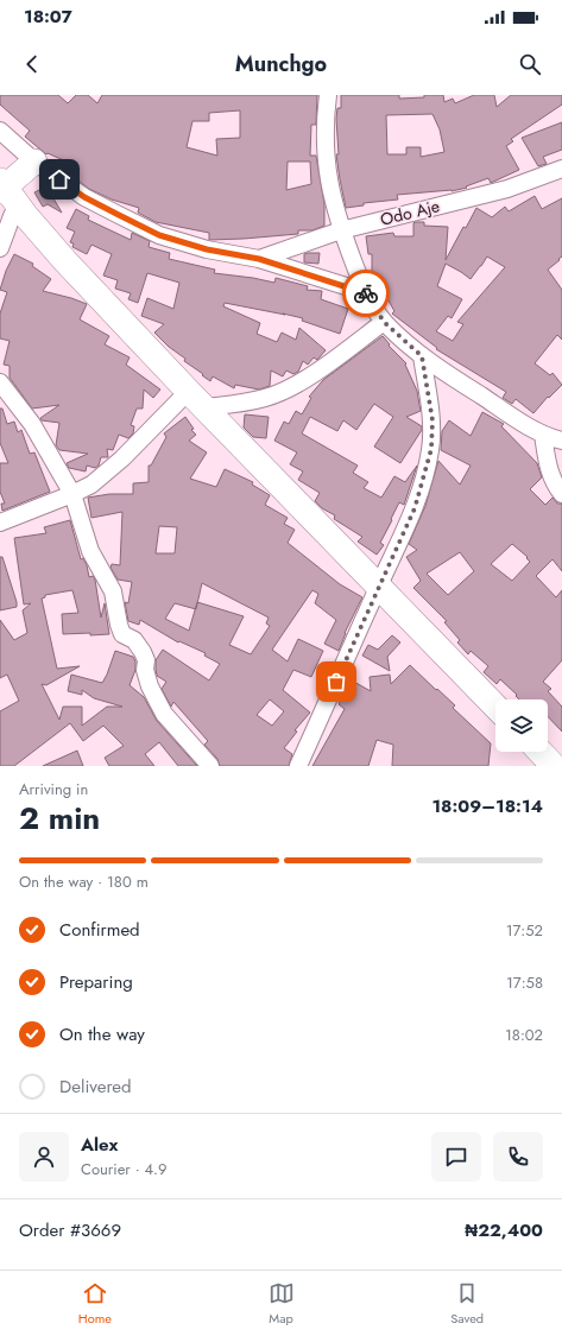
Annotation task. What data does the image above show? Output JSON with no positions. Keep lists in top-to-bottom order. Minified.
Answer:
{"streets":{"street":["Odo Aje"]},"page":{"status":"18:07","header":"Munchgo","heading":["2 min","Arriving in","18:09–18:14"],"panel":["Alex","Courier · 4.9","Order #3669","₦22,400"],"bar":"On the way · 180 m","list":[["Confirmed","17:52"],["Preparing","17:58"],["On the way","18:02"],"Delivered"],"tabs":["Home","Map","Saved"]}}
